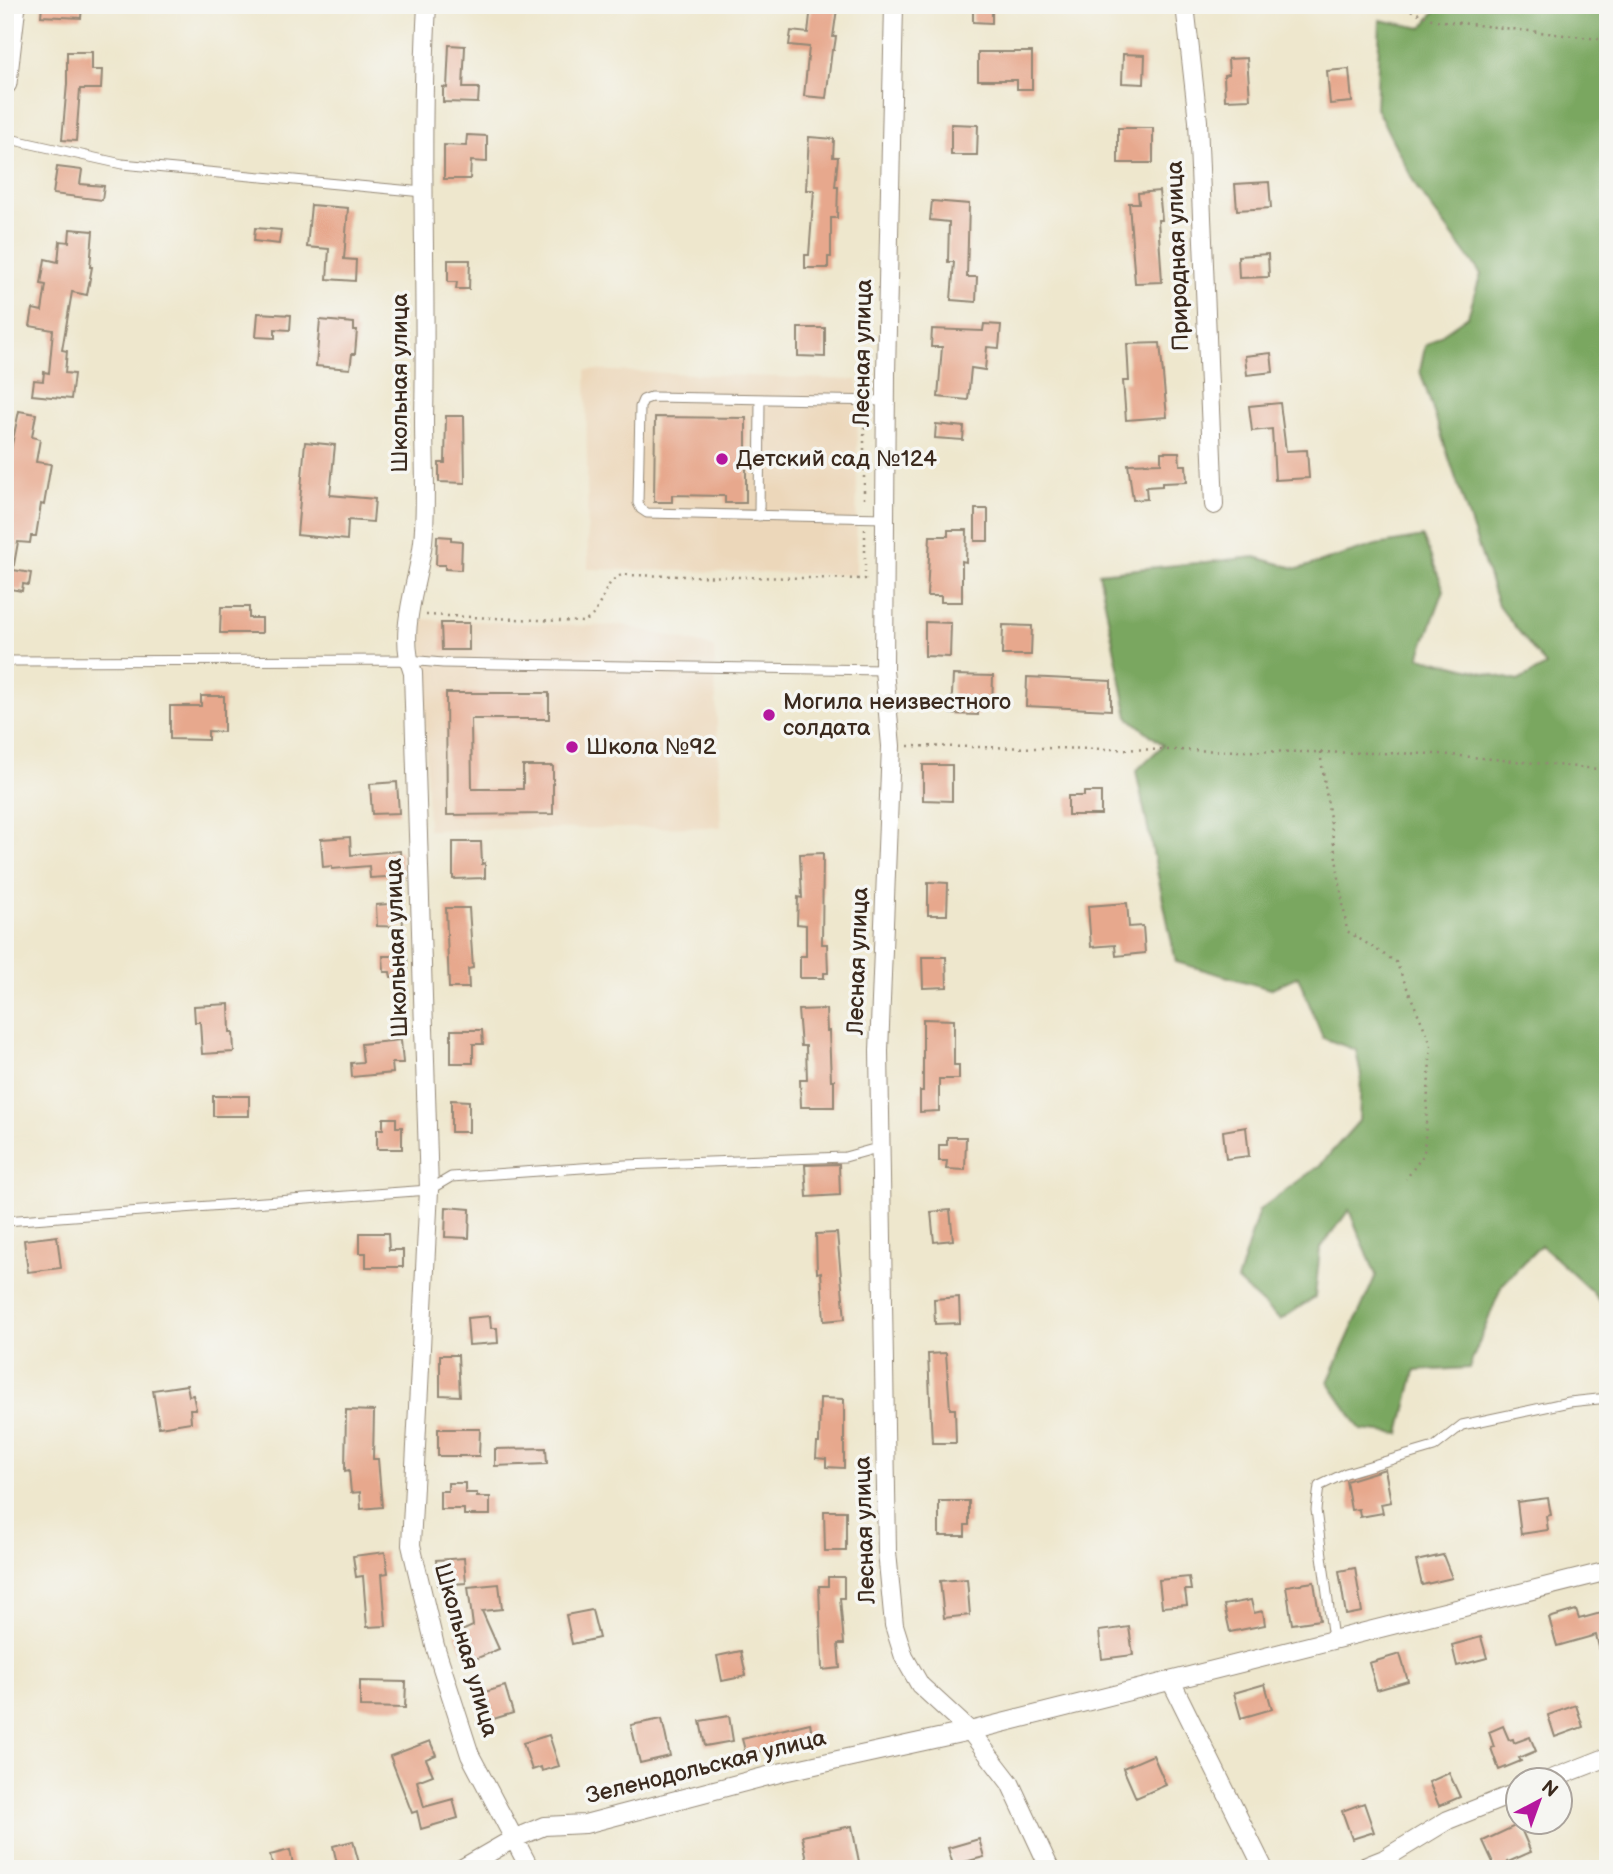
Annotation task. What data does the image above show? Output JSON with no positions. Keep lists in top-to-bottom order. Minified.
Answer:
{"streets":{"street":["Природная улица","Лесная улица","Школьная улица","Зеленодольская улица"]},"crossings":[["Лесная улица","Зеленодольская улица"],["Школьная улица","Зеленодольская улица"]],"places":["Детский сад №124","Могила неизвестного солдата","Школа №92"],"north":"top right"}
